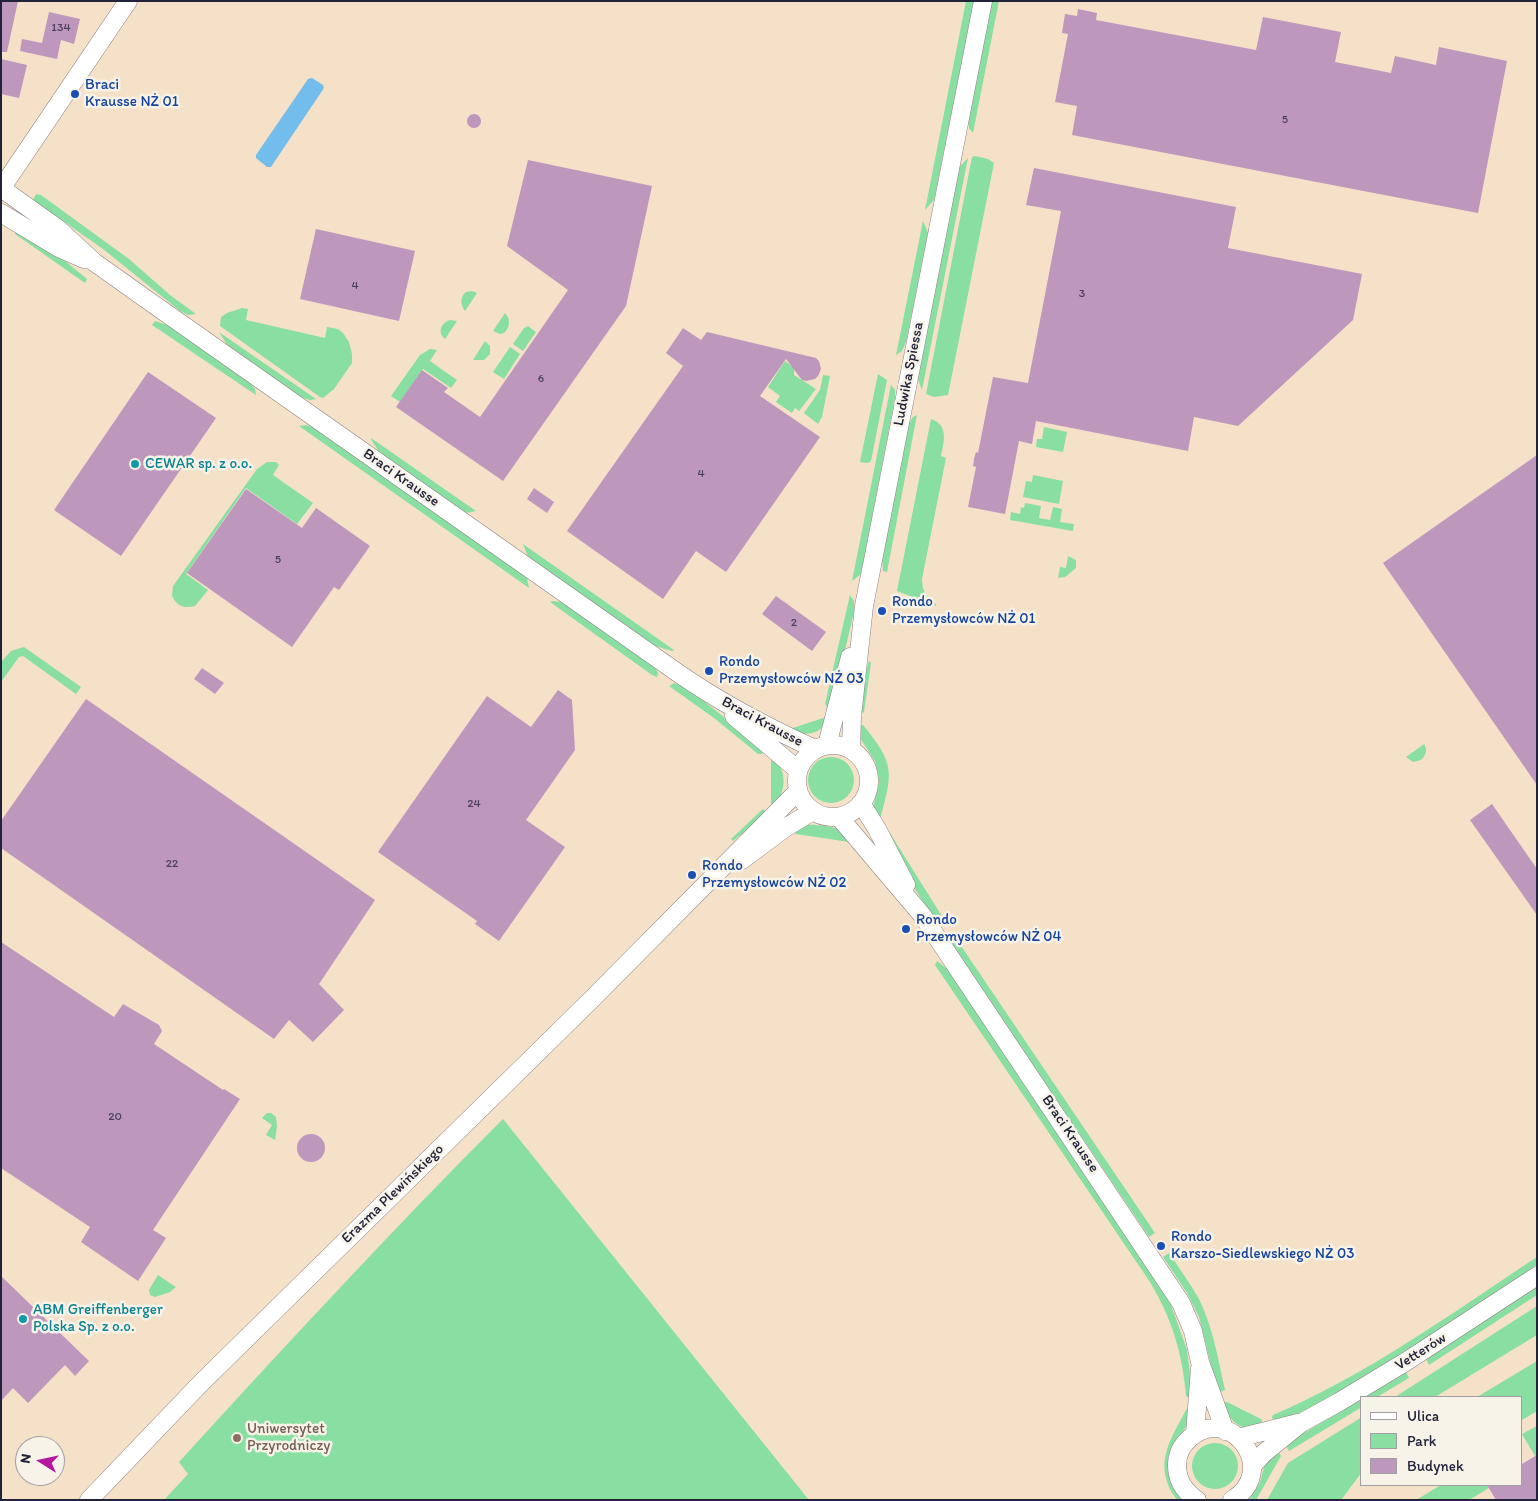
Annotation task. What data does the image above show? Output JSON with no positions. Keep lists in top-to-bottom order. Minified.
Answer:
{"streets":{"street":["Ludwika Spiessa","Braci Krausse","Erazma Plewińskiego","Vetterów"]},"crossings":[["Ludwika Spiessa","Braci Krausse"],["Ludwika Spiessa","Erazma Plewińskiego"],["Braci Krausse","Erazma Plewińskiego"],["Braci Krausse","Vetterów"]],"places":["Braci Krausse NŻ 01","CEWAR sp. z o.o.","Rondo Przemysłowców NŻ 01","Rondo Przemysłowców NŻ 03","Rondo Przemysłowców NŻ 02","Rondo Przemysłowców NŻ 04","Rondo Karszo-Siedlewskiego NŻ 03","ABM Greiffenberger Polska Sp. z o.o.","Uniwersytet Przyrodniczy"],"house_numbers":["134","5","4","3","6","4","5","2","24","22","20"],"legend":["Ulica","Park","Budynek"],"north":"left"}
